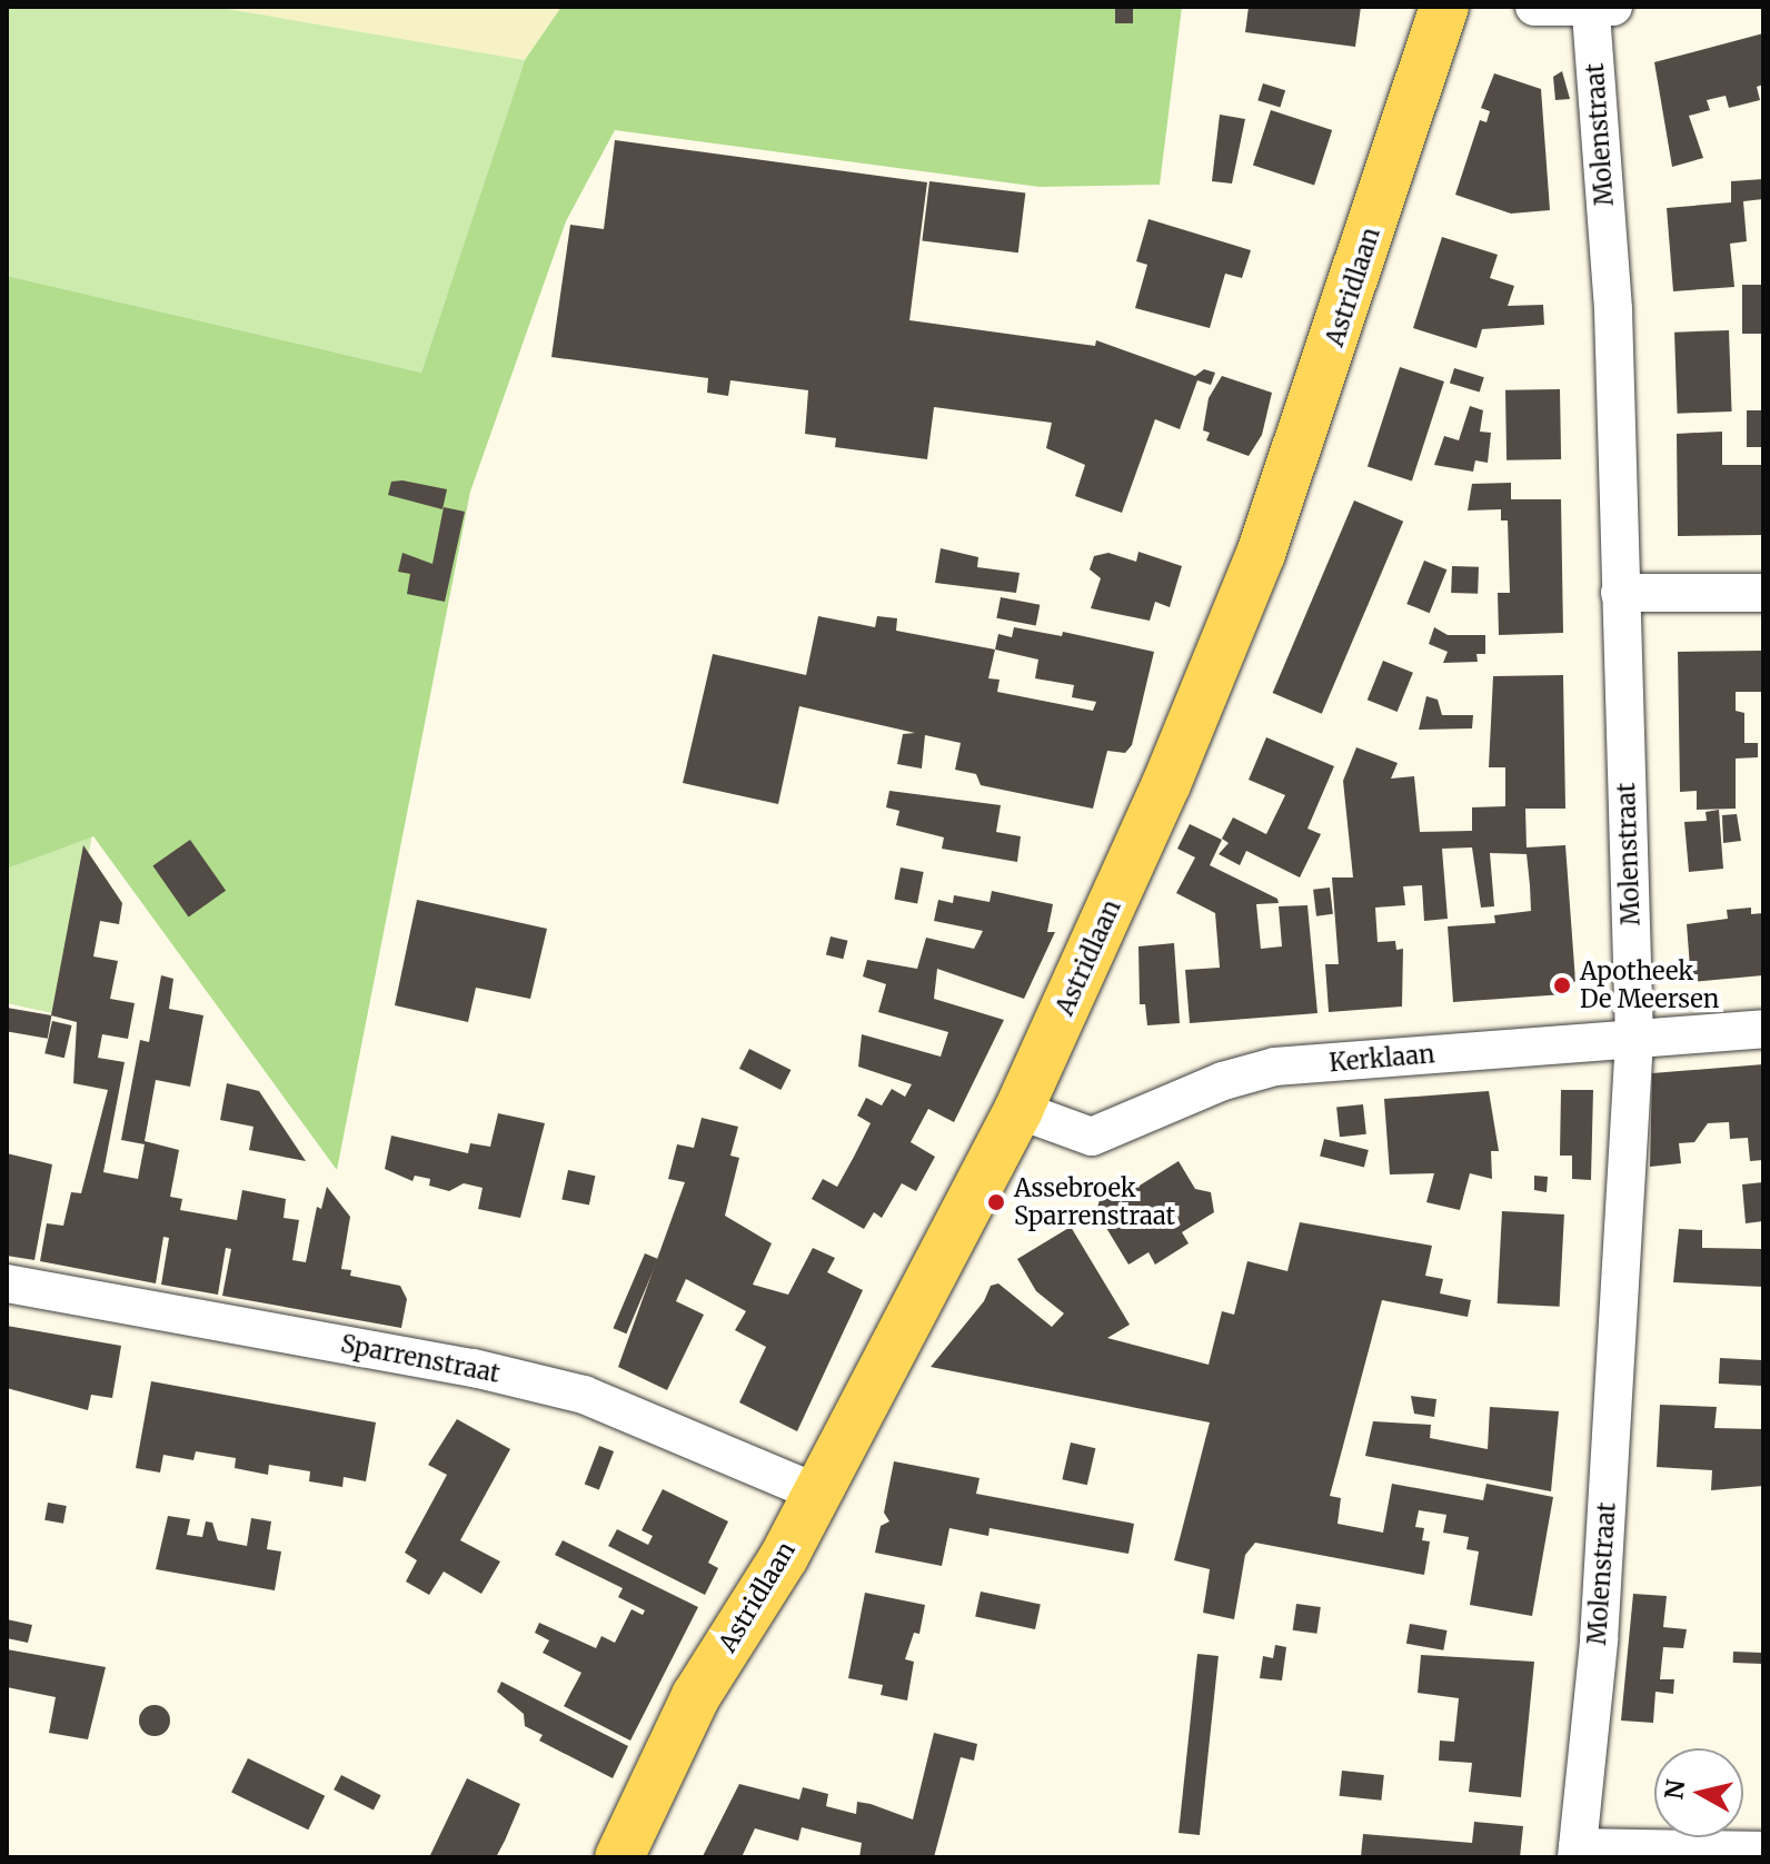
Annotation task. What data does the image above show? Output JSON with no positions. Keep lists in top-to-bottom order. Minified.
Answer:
{"streets":{"main road":["Astridlaan"],"street":["Molenstraat","Kerklaan","Sparrenstraat"]},"crossings":[["Molenstraat","Kerklaan"],["Astridlaan","Kerklaan"],["Astridlaan","Sparrenstraat"]],"places":["Apotheek De Meersen","Assebroek Sparrenstraat"],"north":"left"}
